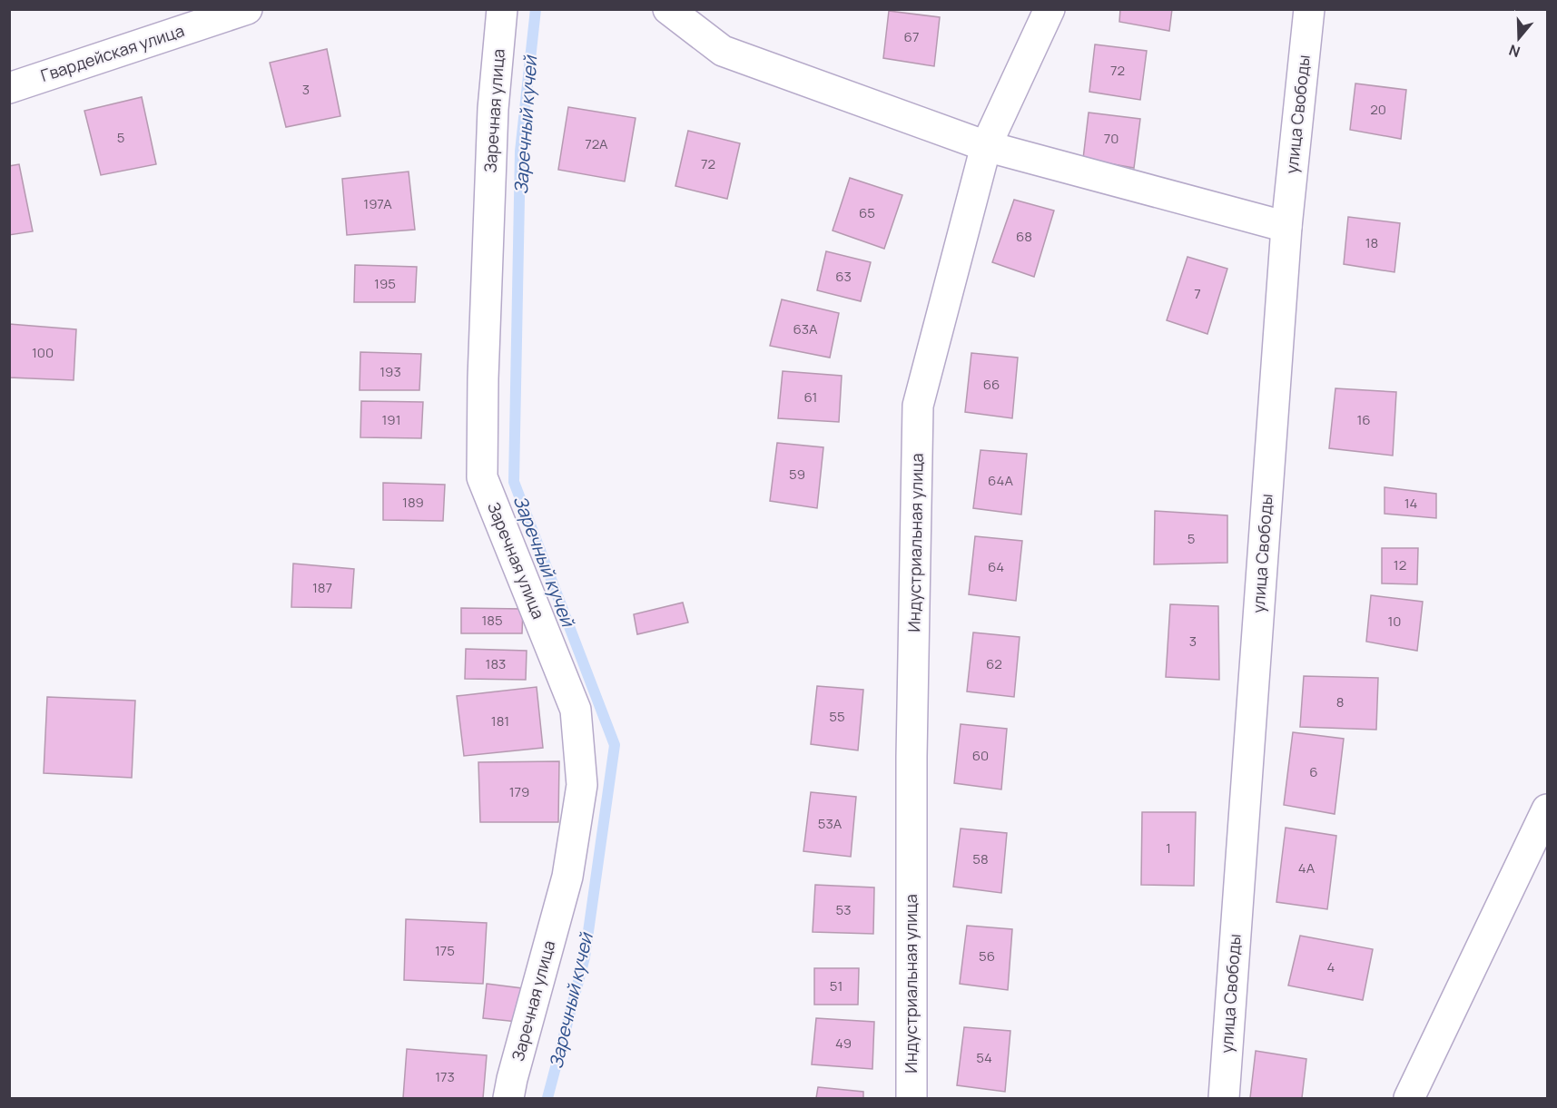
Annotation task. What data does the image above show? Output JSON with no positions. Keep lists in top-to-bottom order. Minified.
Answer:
{"streets":{"street":["Гвардейская улица","Заречная улица","улица Свободы","Индустриальная улица"]},"water":["Заречный кучей"],"house_numbers":["67","72","3","20","5","70","72А","72","197А","65","68","18","63","195","7","63А","100","193","66","61","191","16","59","64А","189","14","5","12","64","187","185","10","3","183","62","8","55","181","60","6","179","53А","1","58","4А","53","175","56","4","51","49","54","173"],"north":"bottom"}
